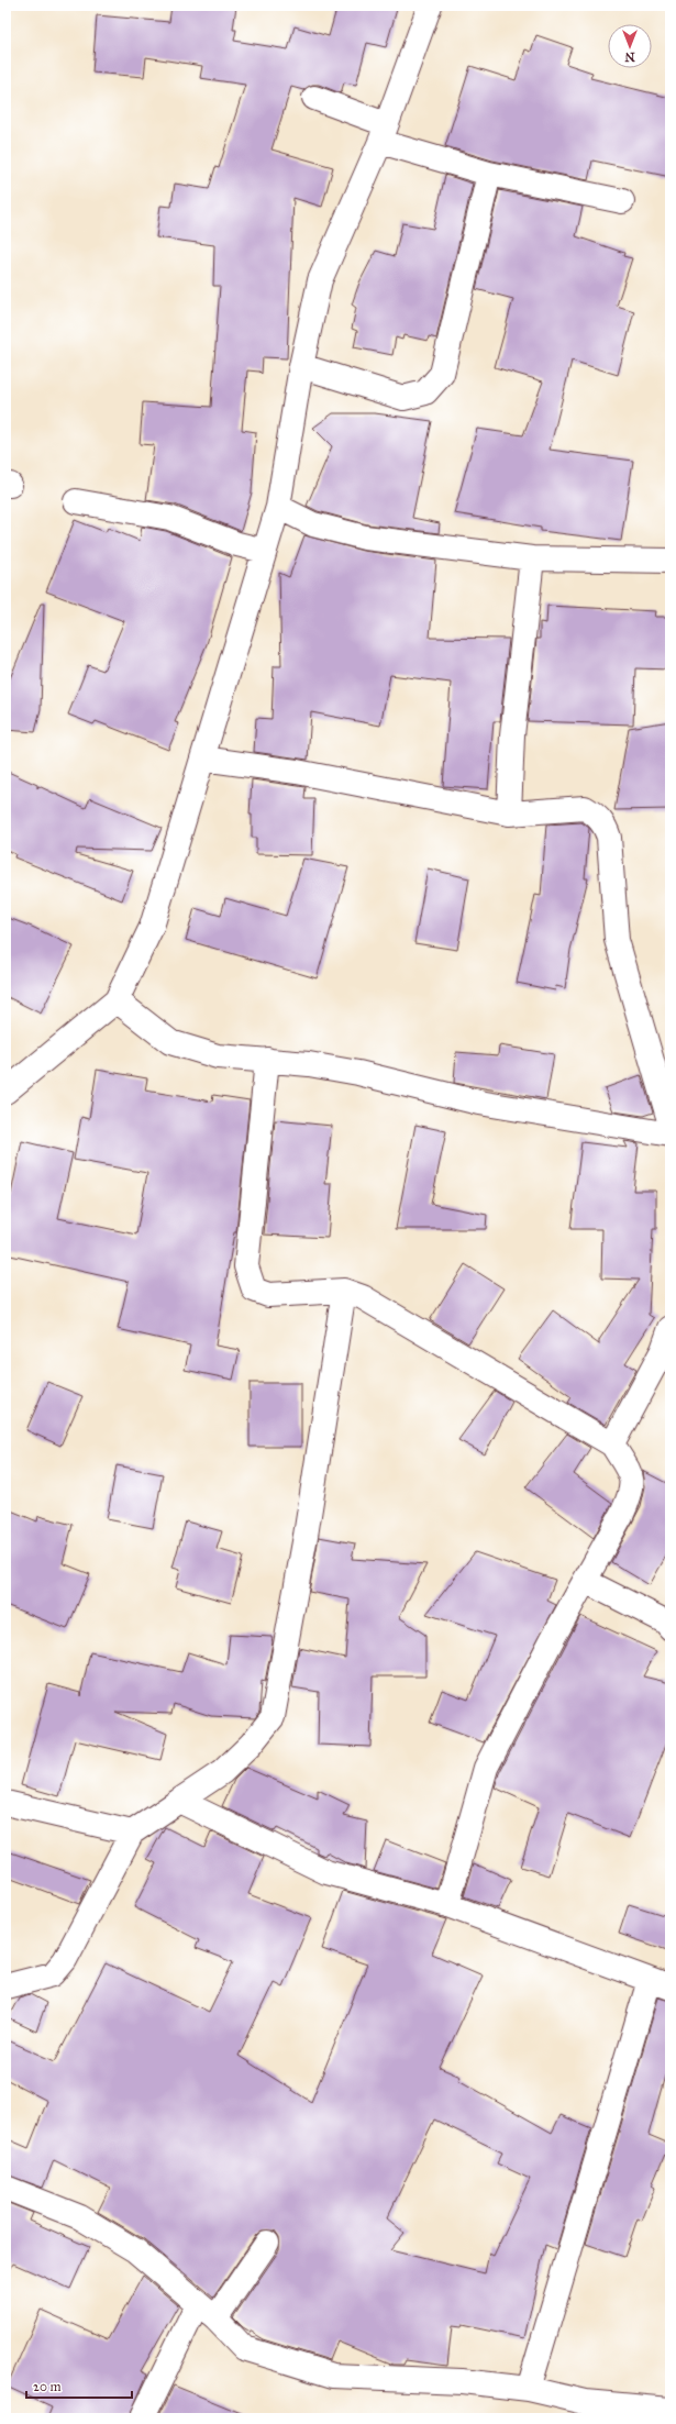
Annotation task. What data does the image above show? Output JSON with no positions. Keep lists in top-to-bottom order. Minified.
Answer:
{"scale_bar":"20 m","north":"bottom"}
